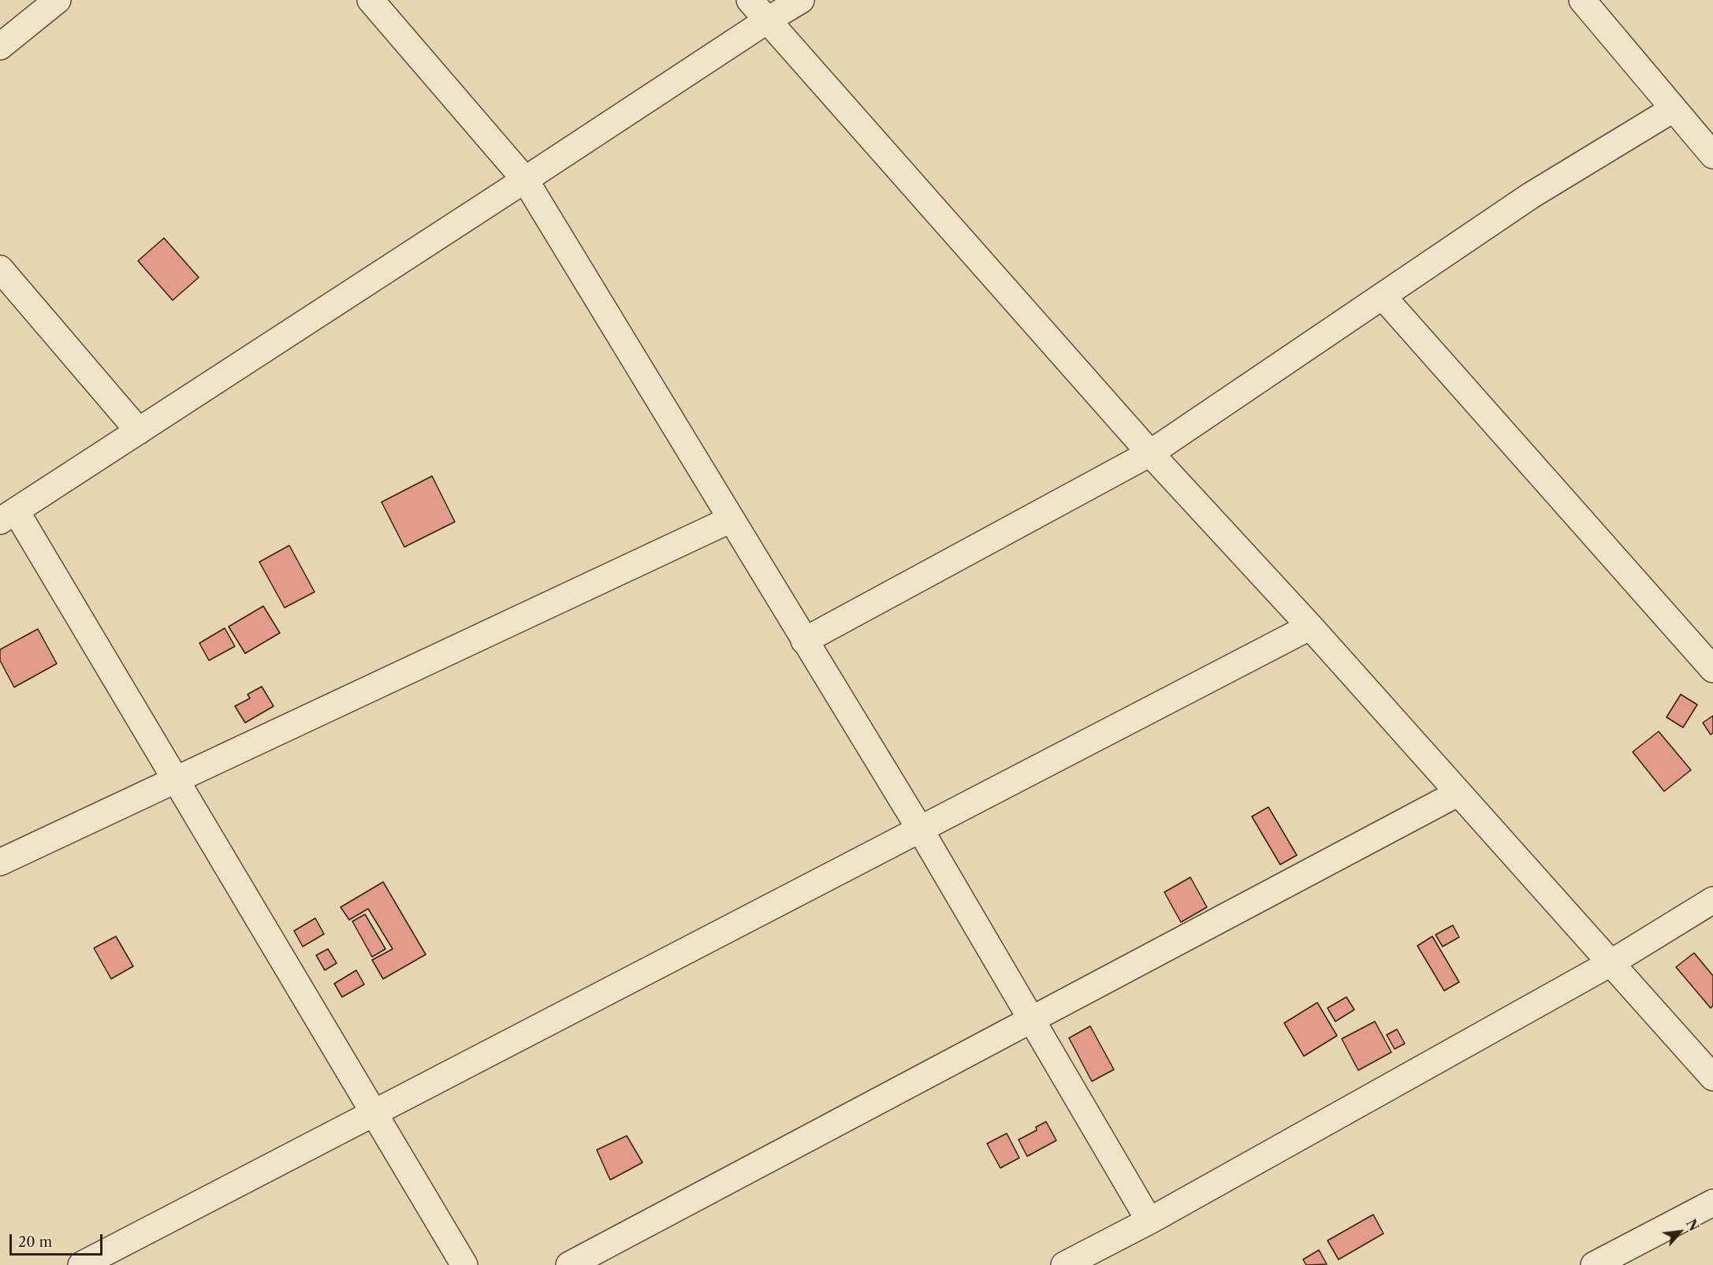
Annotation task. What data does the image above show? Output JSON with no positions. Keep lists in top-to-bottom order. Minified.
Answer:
{"scale_bar":"20 m","north":"top right"}
